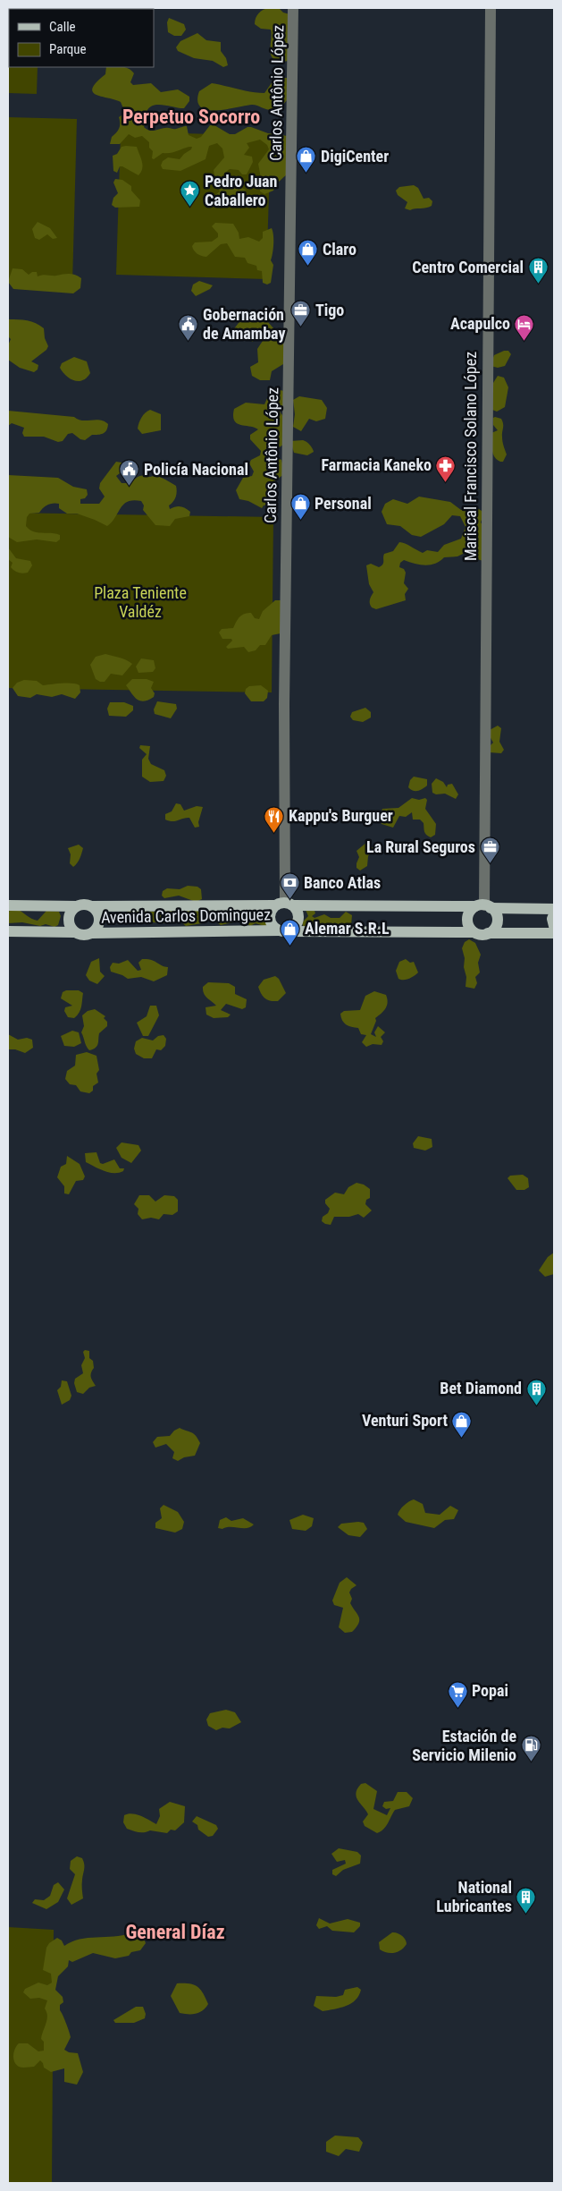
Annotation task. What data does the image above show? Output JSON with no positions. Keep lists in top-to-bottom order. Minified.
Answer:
{"streets":{"main road":["Avenida Carlos Dominguez"],"street":["Carlos Antônio López","Mariscal Francisco Solano López"]},"crossings":[["Carlos Antônio López","Avenida Carlos Dominguez"],["Mariscal Francisco Solano López","Avenida Carlos Dominguez"]],"districts":["Perpetuo Socorro","General Díaz"],"parks":["Plaza Teniente Valdéz"],"places":{"shop":["DigiCenter","Claro","Personal","Alemar S.R.L","Venturi Sport"],"place":["Pedro Juan Caballero"],"building":["Centro Comercial","Bet Diamond","National Lubricantes"],"office":["Tigo","La Rural Seguros"],"public building":["Gobernación de Amambay","Policía Nacional"],"hotel":["Acapulco"],"pharmacy":["Farmacia Kaneko"],"restaurant":["Kappu's Burguer"],"bank":["Banco Atlas"],"supermarket":["Popai"],"fuel station":["Estación de Servicio Milenio"]},"legend":["Calle","Parque"]}
